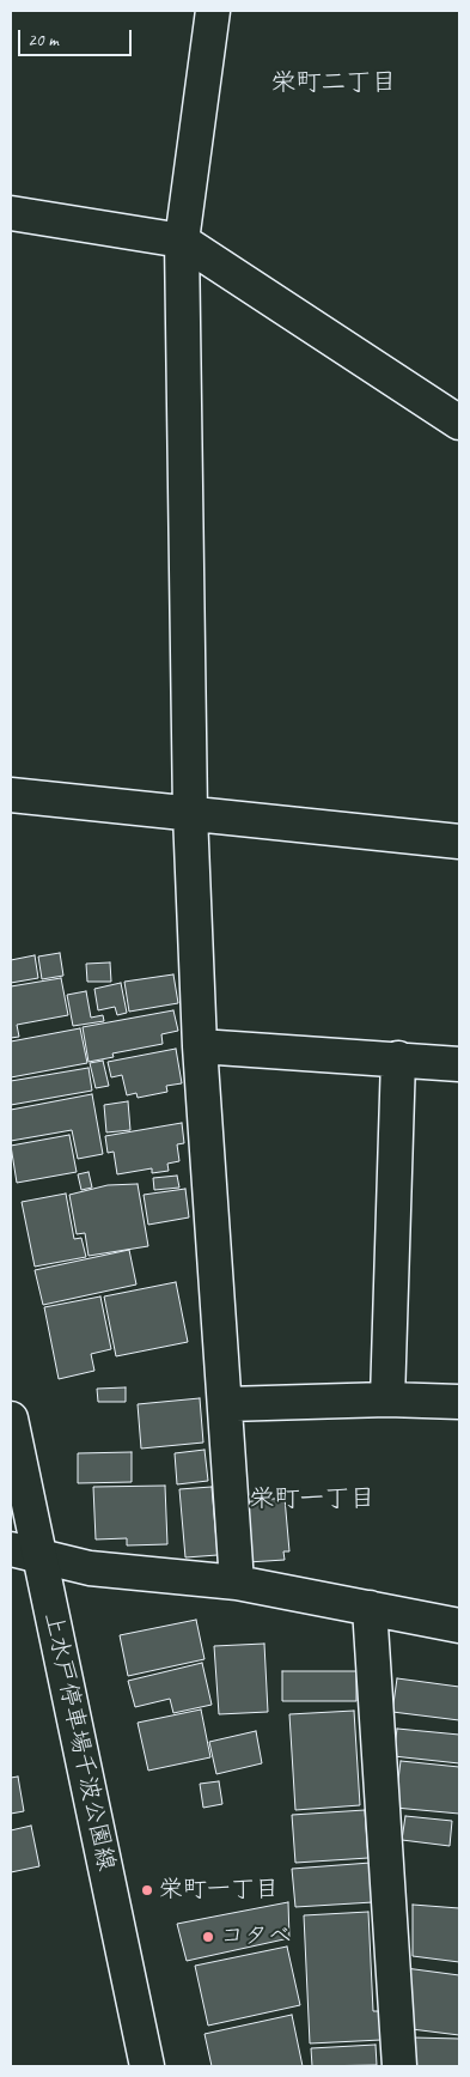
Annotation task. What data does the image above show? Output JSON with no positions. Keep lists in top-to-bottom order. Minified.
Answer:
{"streets":{"street":["上水戸停車場千波公園線"]},"districts":["栄町二丁目","栄町一丁目"],"places":["栄町一丁目","コタベ"],"scale_bar":"20 m"}
